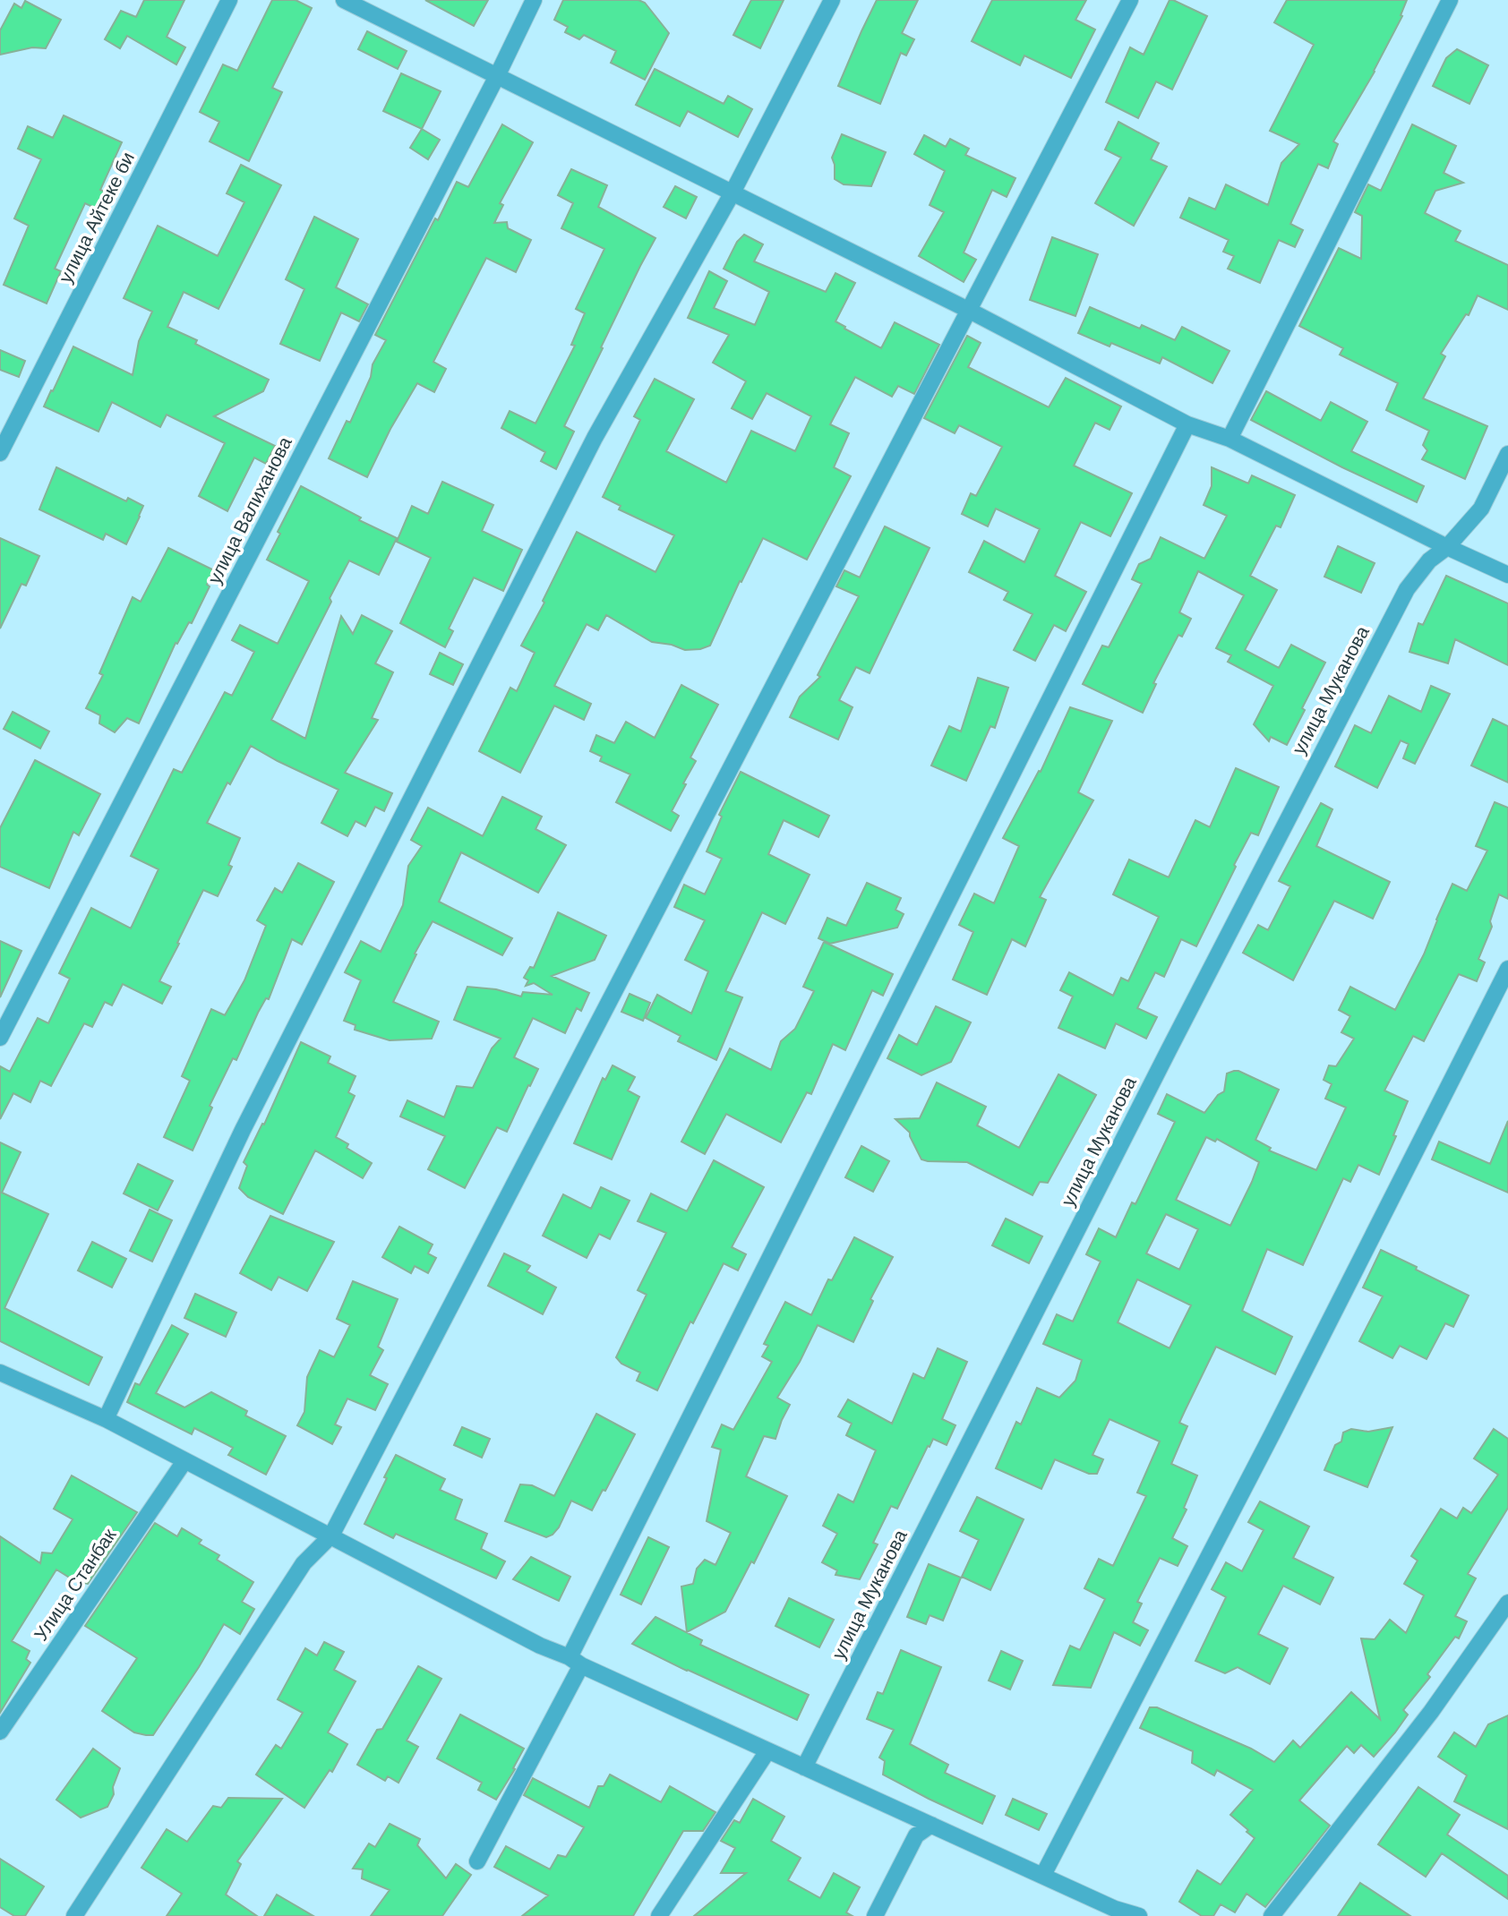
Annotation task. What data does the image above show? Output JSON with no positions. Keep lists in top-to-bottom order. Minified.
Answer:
{"streets":{"street":["улица Айтеке би","улица Валиханова","улица Муканова","Улица Станбак"]}}
